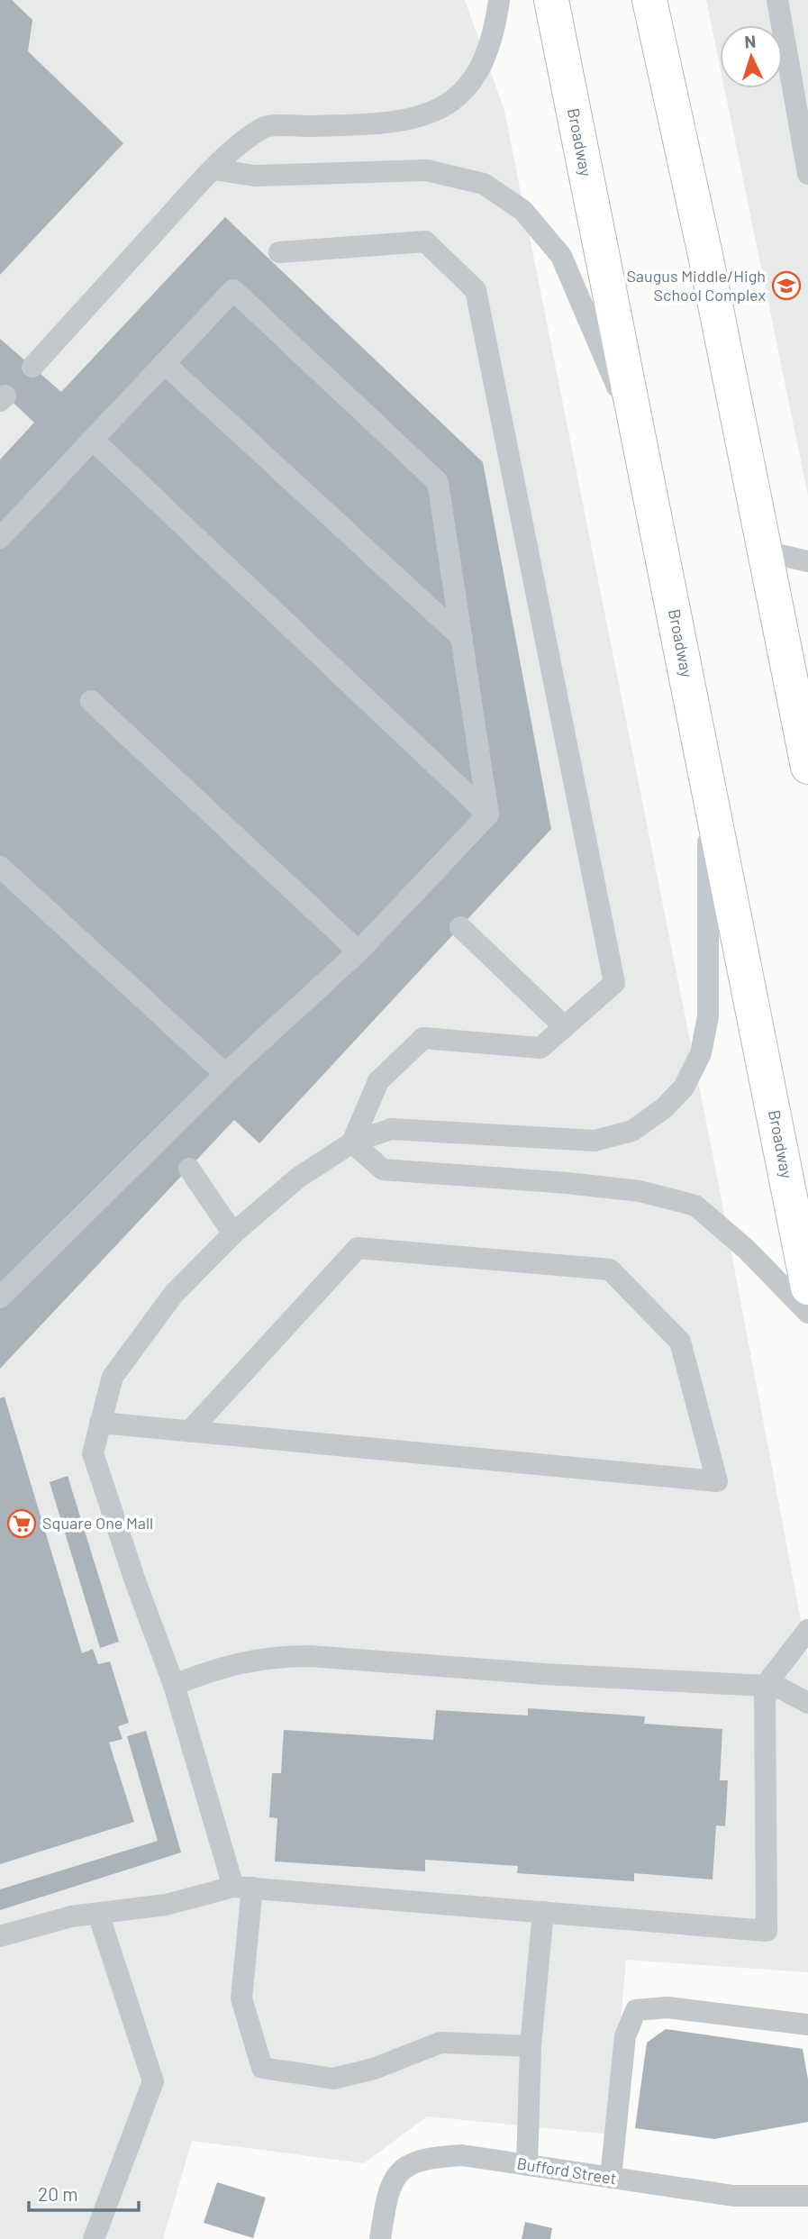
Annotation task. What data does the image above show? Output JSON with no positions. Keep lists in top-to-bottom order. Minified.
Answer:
{"streets":{"highway":["Broadway"],"lane":["Bufford Street"]},"places":{"school or university":["Saugus Middle/High School Complex"],"supermarket":["Square One Mall"]},"scale_bar":"20 m","north":"top"}
